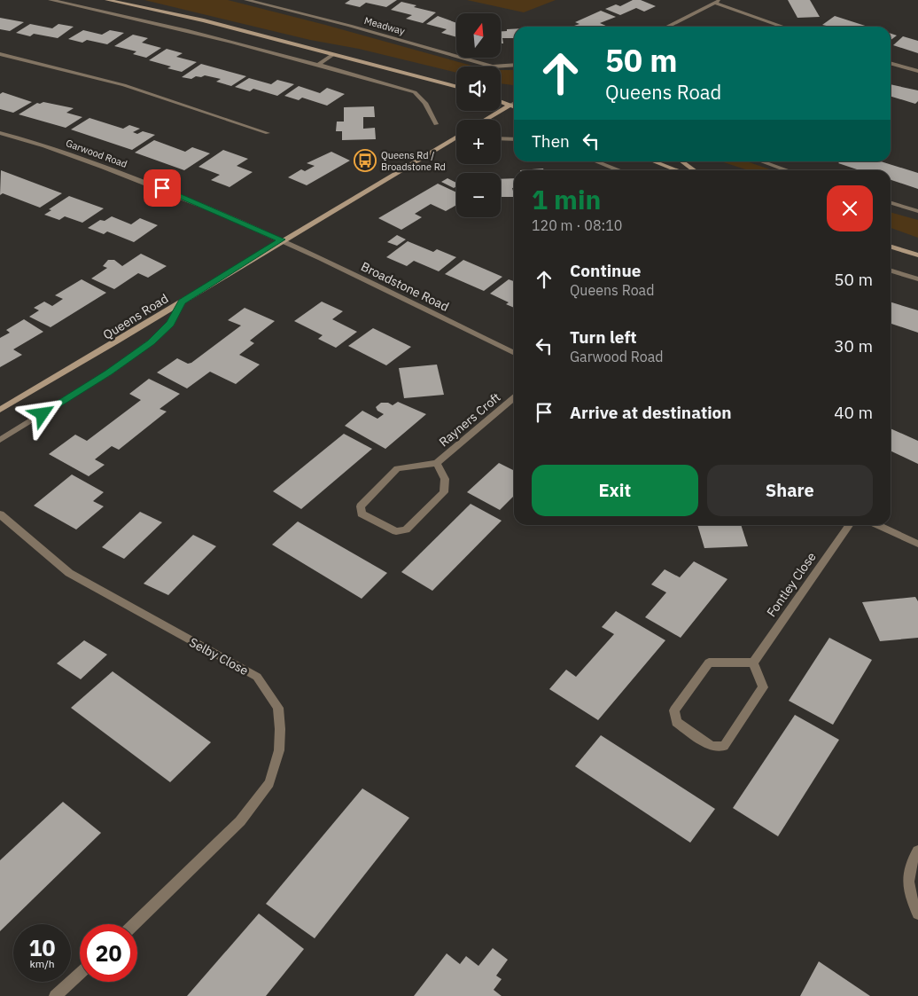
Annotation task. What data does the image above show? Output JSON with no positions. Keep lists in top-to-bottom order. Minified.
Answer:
{"streets":{"street":["Meadway","Garwood Road","Broadstone Road","Queens Road","Rayners Croft","Fontley Close","Selby Close"]},"crossings":[["Garwood Road","Broadstone Road"],["Garwood Road","Queens Road"],["Broadstone Road","Queens Road"]],"places":{"bus stop":["Queens Rd / Broadstone Rd"]},"north":"top","page":{"map_buttons":["+","−"],"turn":["50 m","Queens Road"],"then":"Then","heading":["1 min","120 m · 08:10"],"list":[{"name":"Continue","note":"Queens Road","value":"50 m"},{"name":"Turn left","note":"Garwood Road","value":"30 m"},{"name":"Arrive at destination","value":"40 m"}],"buttons":["Exit","Share"],"speed":"10 km/h","limit":"20"}}
